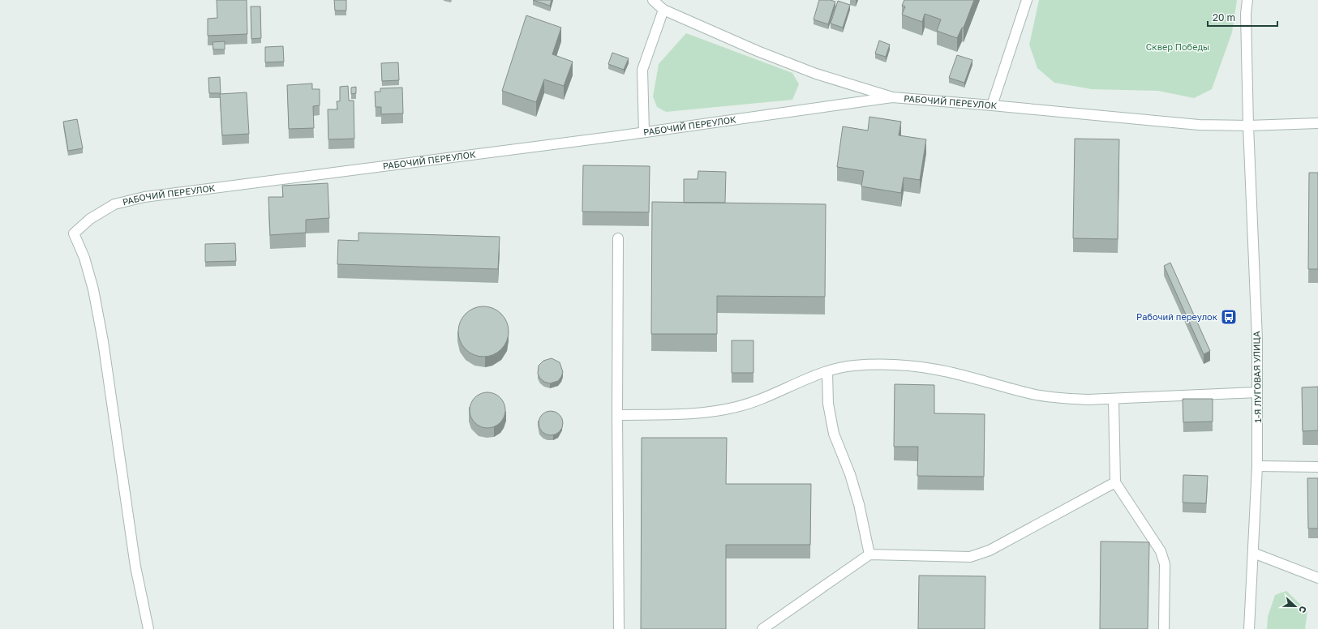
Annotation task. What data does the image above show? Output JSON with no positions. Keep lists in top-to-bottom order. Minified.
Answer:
{"streets":{"street":["РАБОЧИЙ ПЕРЕУЛОК","1-Я ЛУГОВАЯ УЛИЦА"]},"crossings":[["РАБОЧИЙ ПЕРЕУЛОК","1-Я ЛУГОВАЯ УЛИЦА"]],"parks":["Сквер Победы"],"places":{"bus stop":["Рабочий переулок"]},"scale_bar":"20 m","north":"right"}
